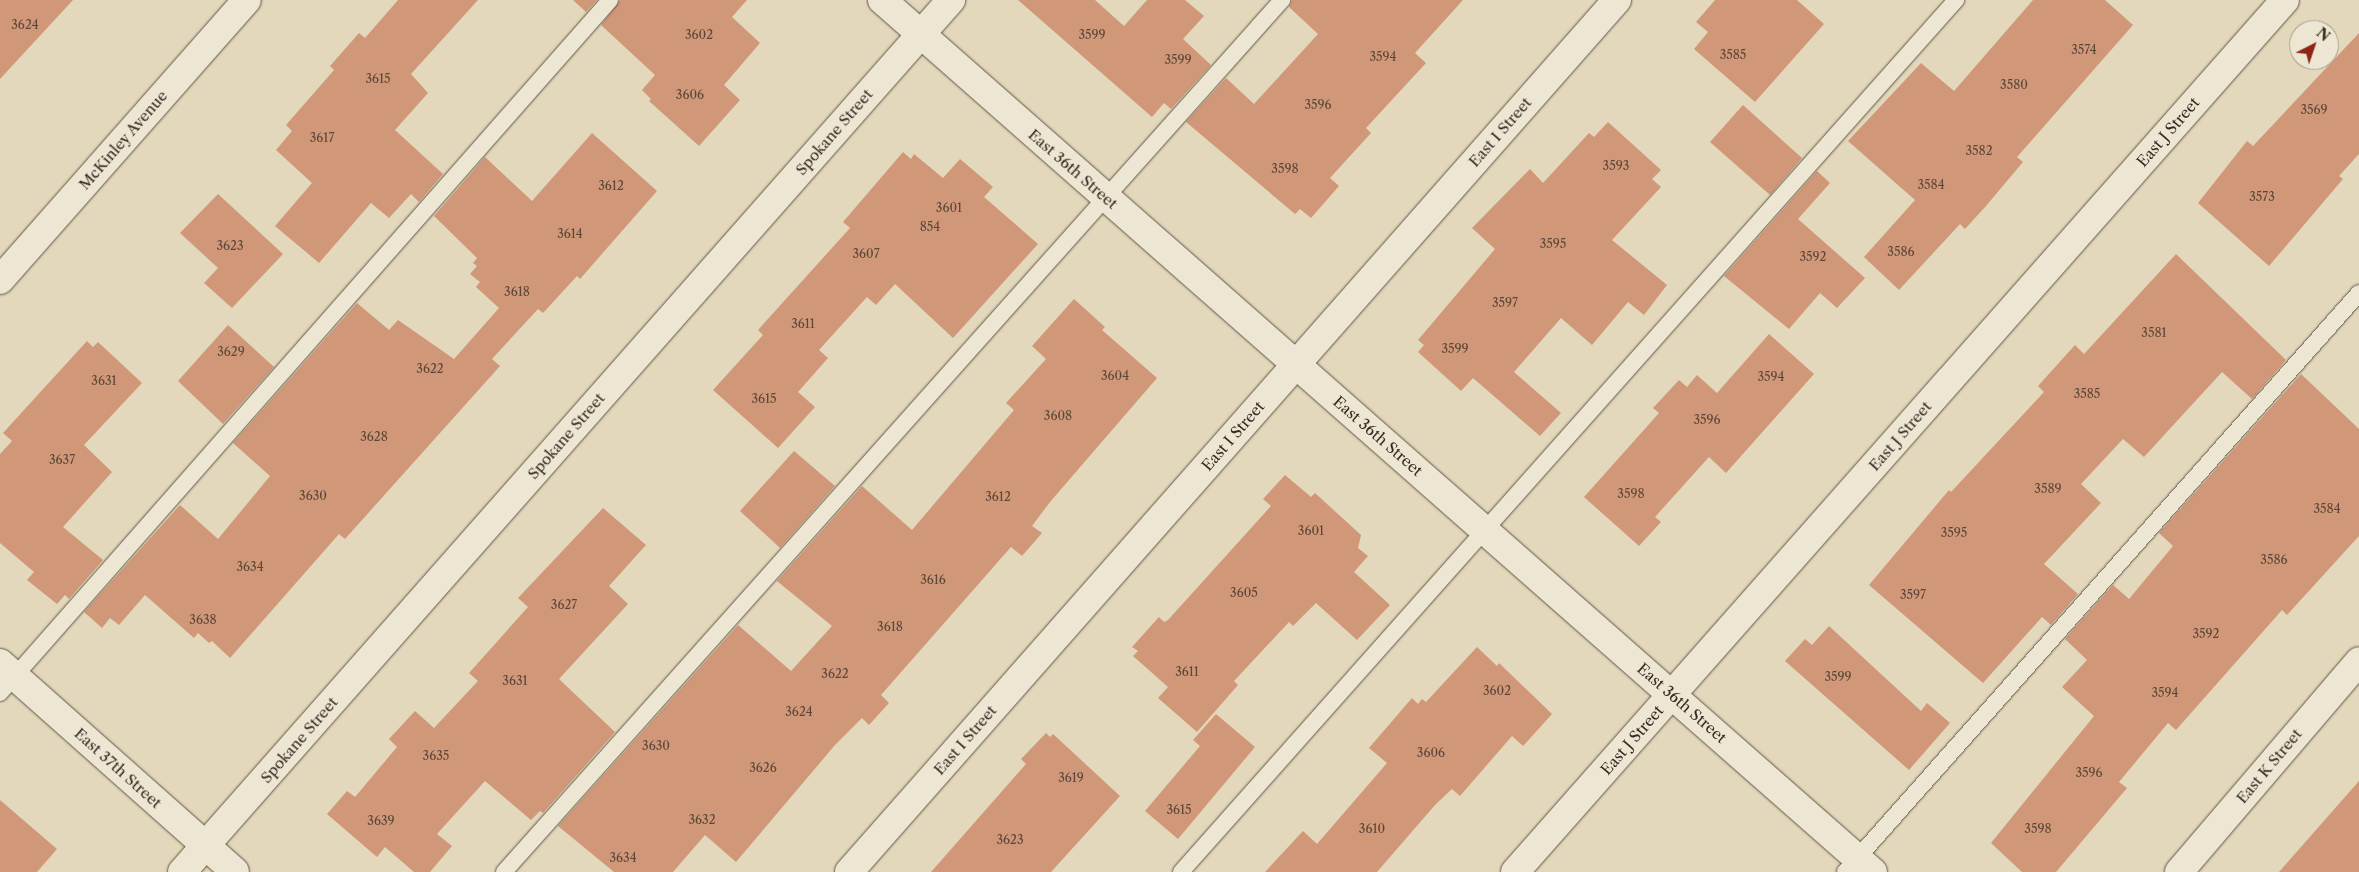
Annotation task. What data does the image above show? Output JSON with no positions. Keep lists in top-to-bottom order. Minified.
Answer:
{"streets":{"street":["Spokane Street","East I Street","East J Street","McKinley Avenue","East 36th Street","East K Street","East 37th Street"]},"crossings":[["Spokane Street","East 36th Street"],["Spokane Street","East 37th Street"],["East I Street","East 36th Street"],["East J Street","East 36th Street"]],"house_numbers":["3624","3602","3599","3574","3585","3594","3599","3615","3580","3606","3596","3569","3617","3582","3593","3598","3584","3612","3573","3601","854","3614","3595","3623","3586","3607","3592","3618","3597","3611","3581","3599","3629","3622","3604","3594","3631","3585","3615","3608","3596","3628","3637","3589","3598","3630","3612","3584","3601","3595","3586","3634","3616","3605","3597","3627","3638","3618","3592","3611","3622","3599","3631","3602","3594","3624","3630","3606","3635","3626","3596","3619","3615","3632","3639","3610","3598","3623","3634"],"north":"top right"}
